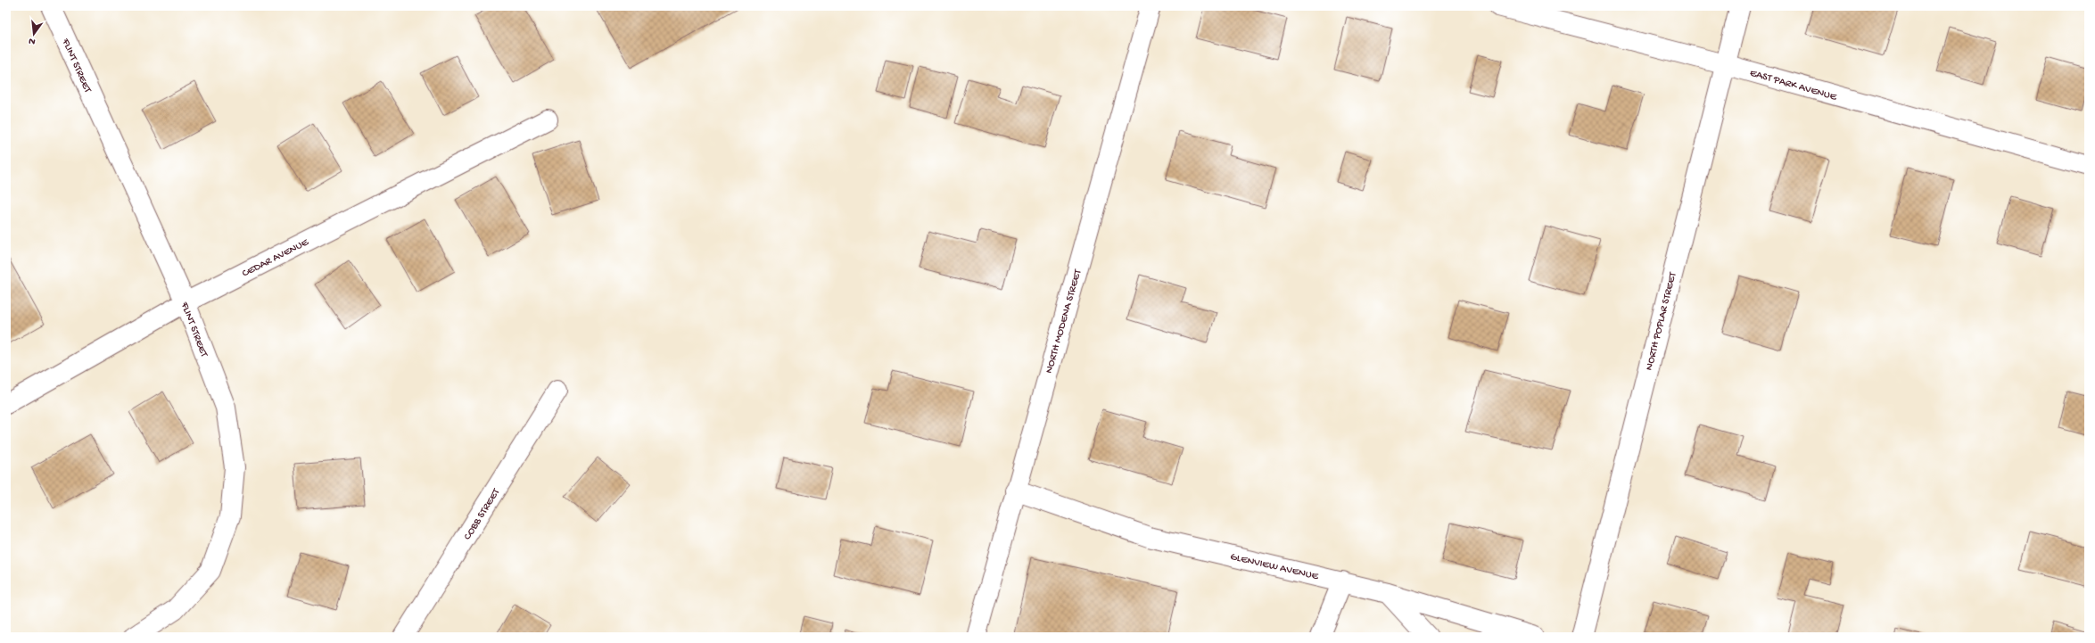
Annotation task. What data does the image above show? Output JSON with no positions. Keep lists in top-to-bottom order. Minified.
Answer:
{"streets":{"street":["FLINT STREET","EAST PARK AVENUE","CEDAR AVENUE","NORTH MODENA STREET","NORTH POPLAR STREET","COBB STREET","GLENVIEW AVENUE"]},"crossings":[["FLINT STREET","CEDAR AVENUE"],["EAST PARK AVENUE","NORTH POPLAR STREET"],["NORTH MODENA STREET","GLENVIEW AVENUE"]],"north":"bottom"}
